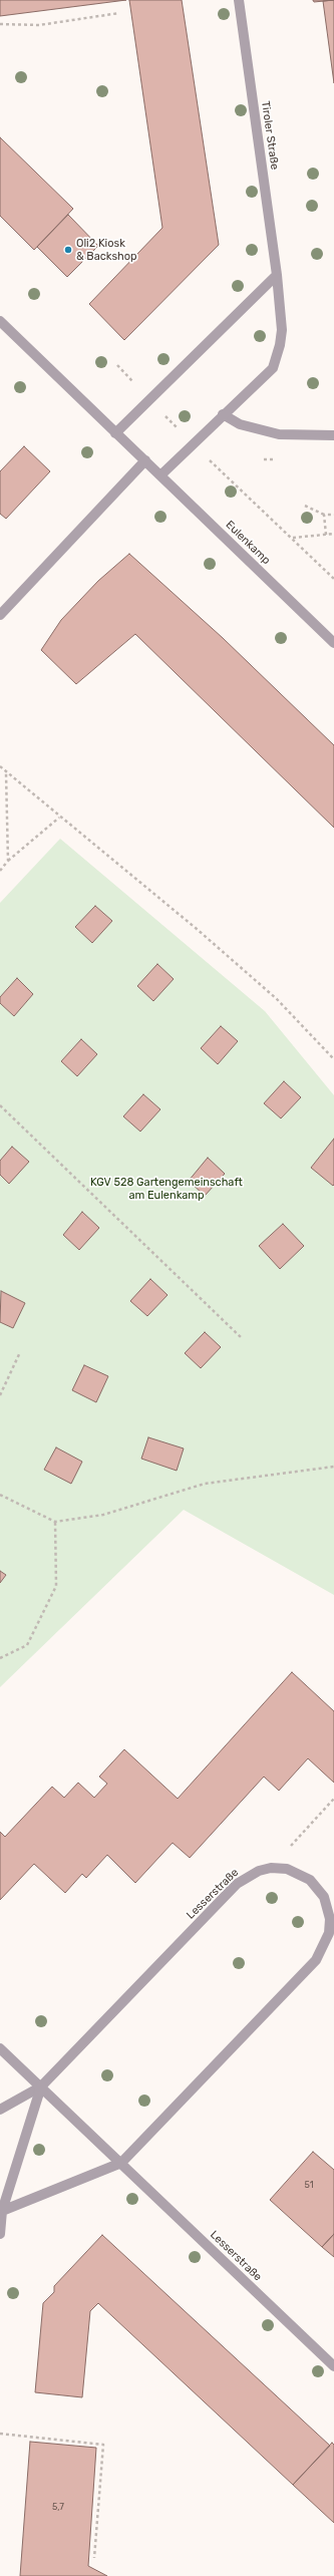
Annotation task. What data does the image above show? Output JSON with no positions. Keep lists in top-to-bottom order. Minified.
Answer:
{"streets":{"street":["Tiroler Straße","Eulenkamp","Lesserstraße"]},"crossings":[["Tiroler Straße","Eulenkamp"]],"parks":["KGV 528 Gartengemeinschaft am Eulenkamp"],"places":["Oli2 Kiosk & Backshop"],"house_numbers":["51","5,7"]}
